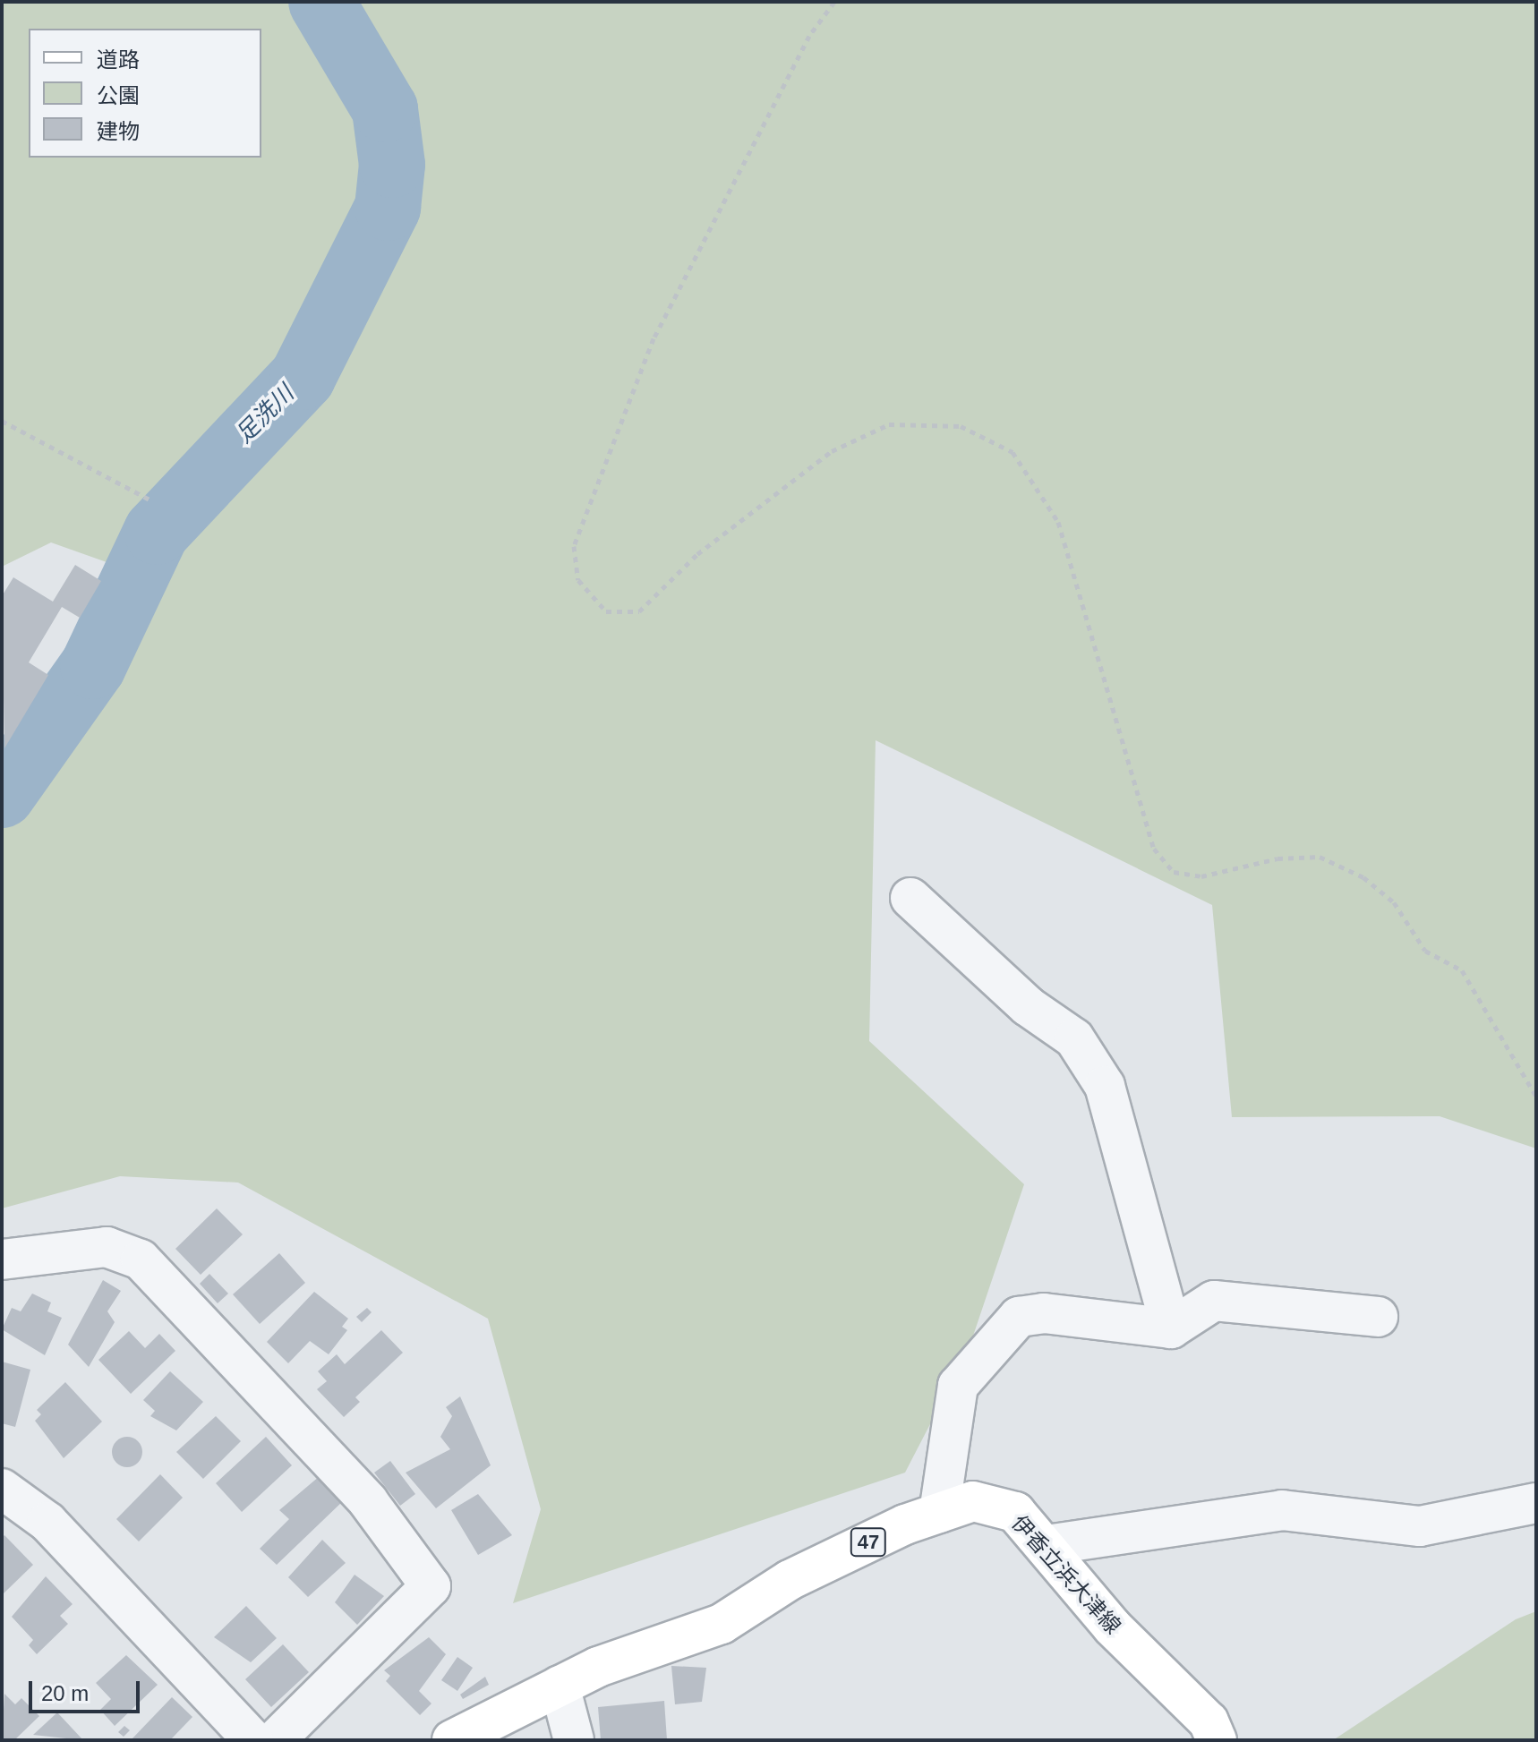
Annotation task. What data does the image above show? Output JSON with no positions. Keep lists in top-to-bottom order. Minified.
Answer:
{"streets":{"main road":["47","伊香立浜大津線"]},"water":["足洗川"],"legend":["道路","公園","建物"],"scale_bar":"20 m"}
